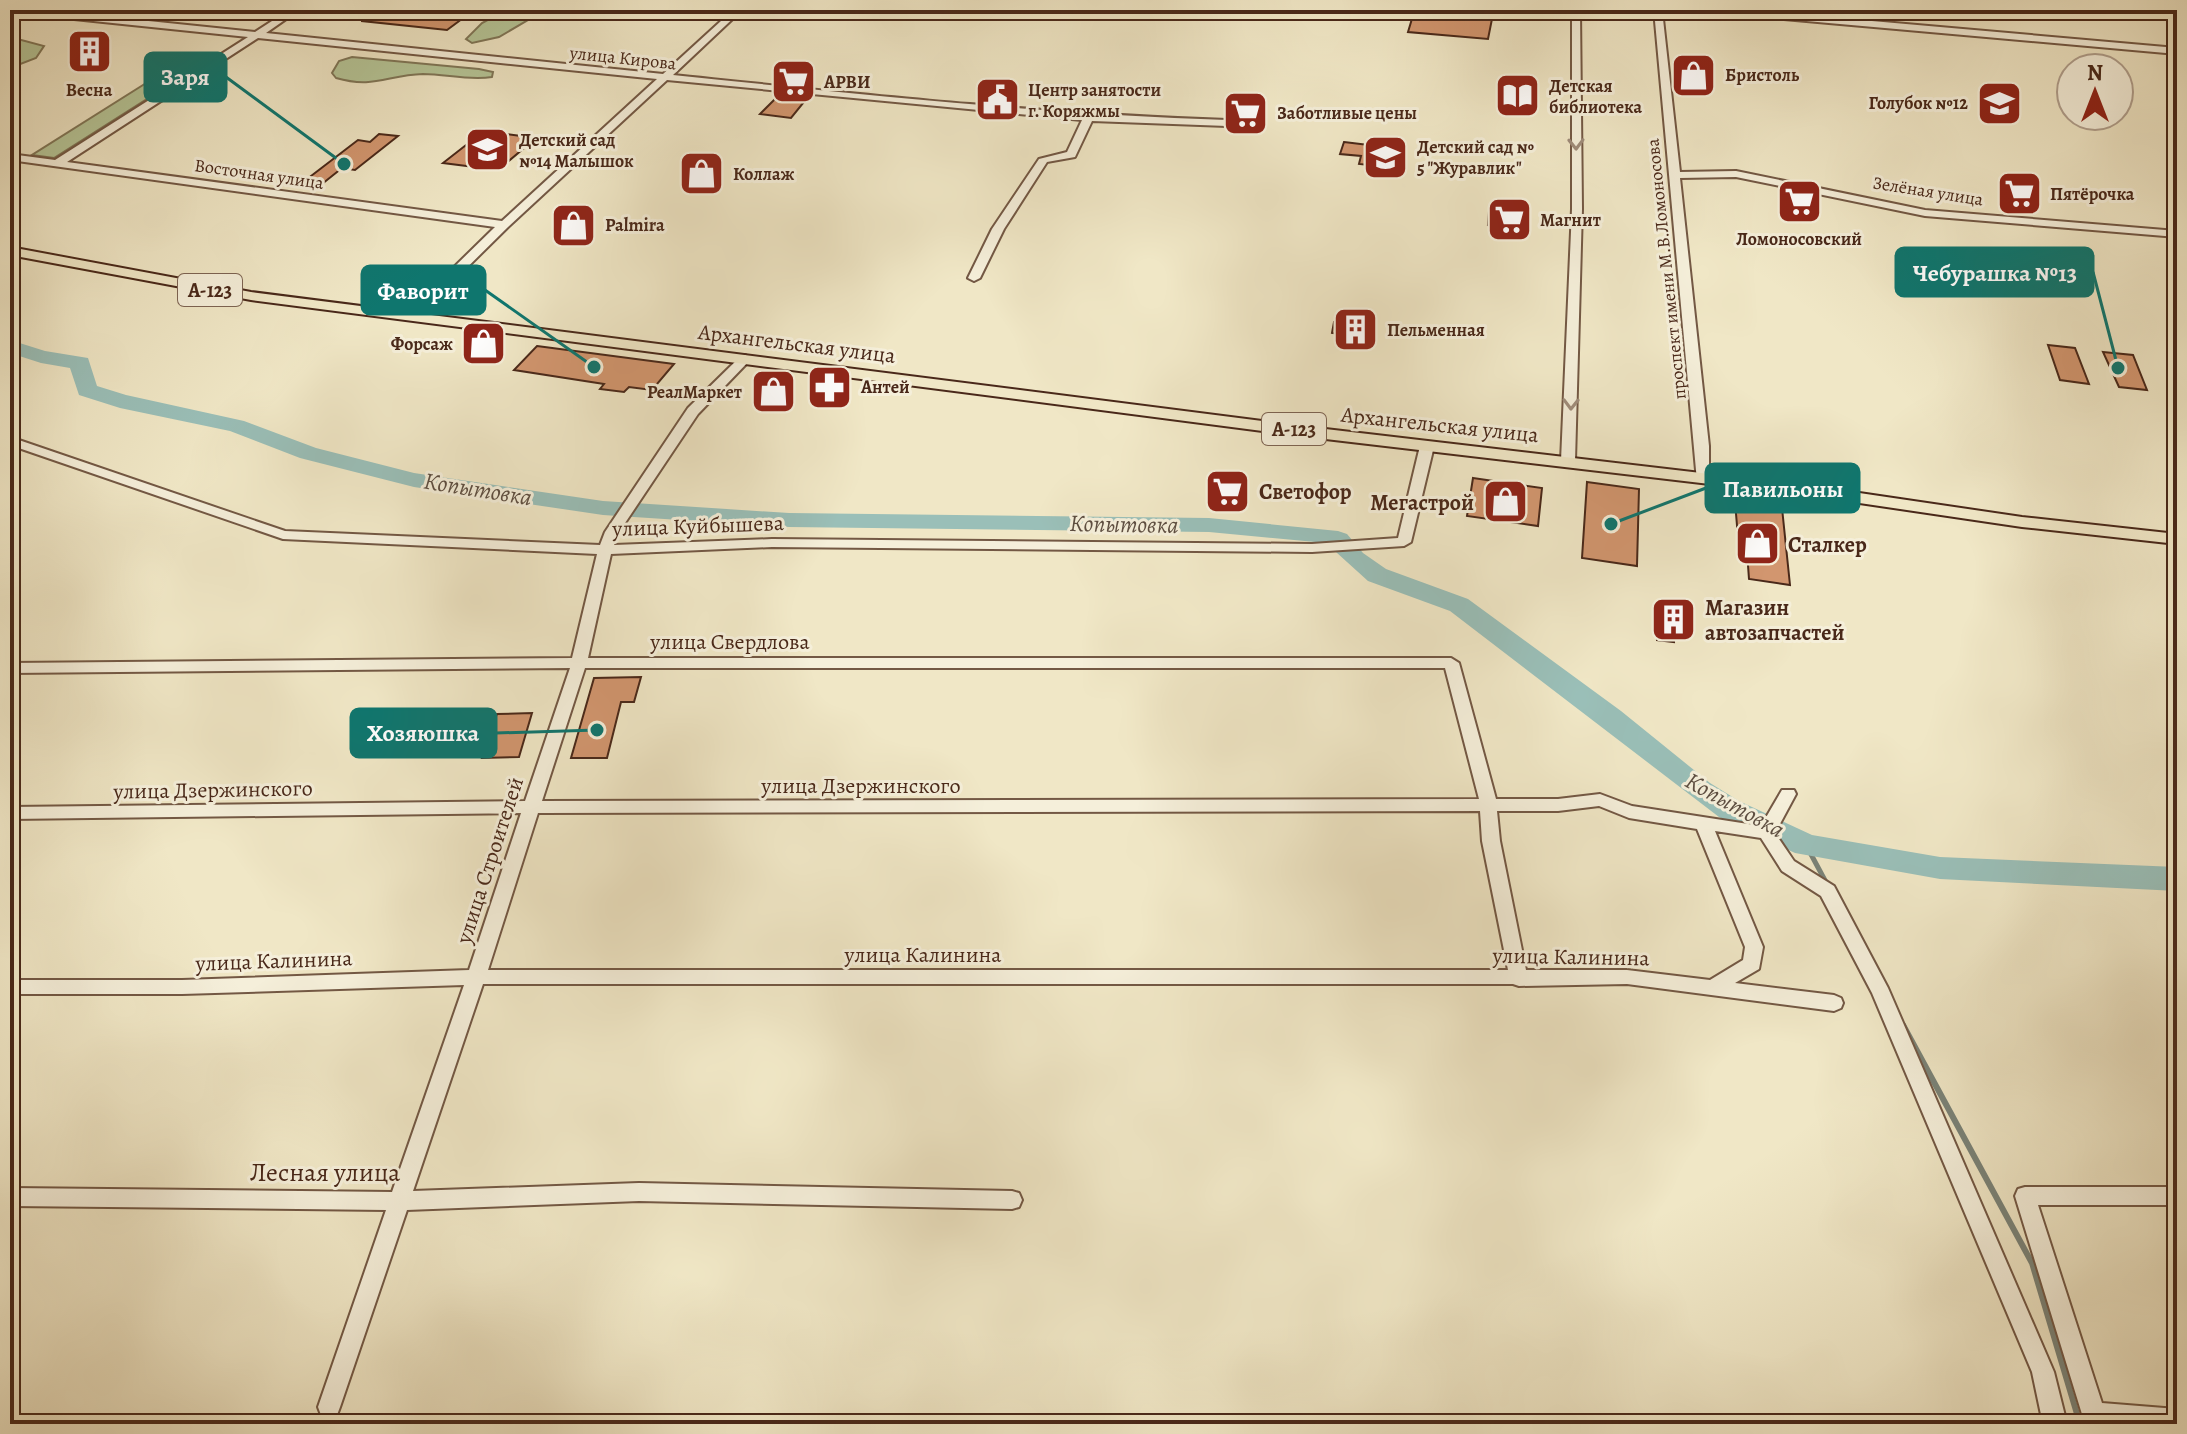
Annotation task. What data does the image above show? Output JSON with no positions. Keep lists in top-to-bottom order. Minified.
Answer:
{"streets":{"main road":["А-123","Архангельская улица"],"street":["улица Кирова","Восточная улица","Зелёная улица","проспект имени М.В.Ломоносова","улица Куйбышева","улица Свердлова","улица Дзержинского","улица Строителей","улица Калинина","Лесная улица"]},"crossings":[["Зелёная улица","проспект имени М.В.Ломоносова"],["проспект имени М.В.Ломоносова","Архангельская улица"],["А-123","Архангельская улица"],["Архангельская улица","улица Куйбышева"],["Архангельская улица","улица Строителей"],["улица Куйбышева","улица Строителей"],["улица Свердлова","улица Дзержинского"],["улица Свердлова","улица Строителей"],["улица Дзержинского","улица Строителей"],["улица Строителей","улица Калинина"],["улица Строителей","Лесная улица"]],"water":["Копытовка"],"places":{"building":["Весна","Пельменная","Магазин автозапчастей"],"shop":["Бристоль","Коллаж","Palmira","Форсаж","РеалМаркет","Мегастрой","Сталкер"],"supermarket":["АРВИ","Заботливые цены","Пятёрочка","Ломоносовский","Магнит","Светофор"],"library":["Детская библиотека"],"public building":["Центр занятости г. Коряжмы"],"school or university":["Голубок №12","Детский сад №14 Малышок","Детский сад № 5 \"Журавлик\""],"other":["Заря","Фаворит","Чебурашка №13","Павильоны","Хозяюшка"],"pharmacy":["Антей"]},"north":"top"}
